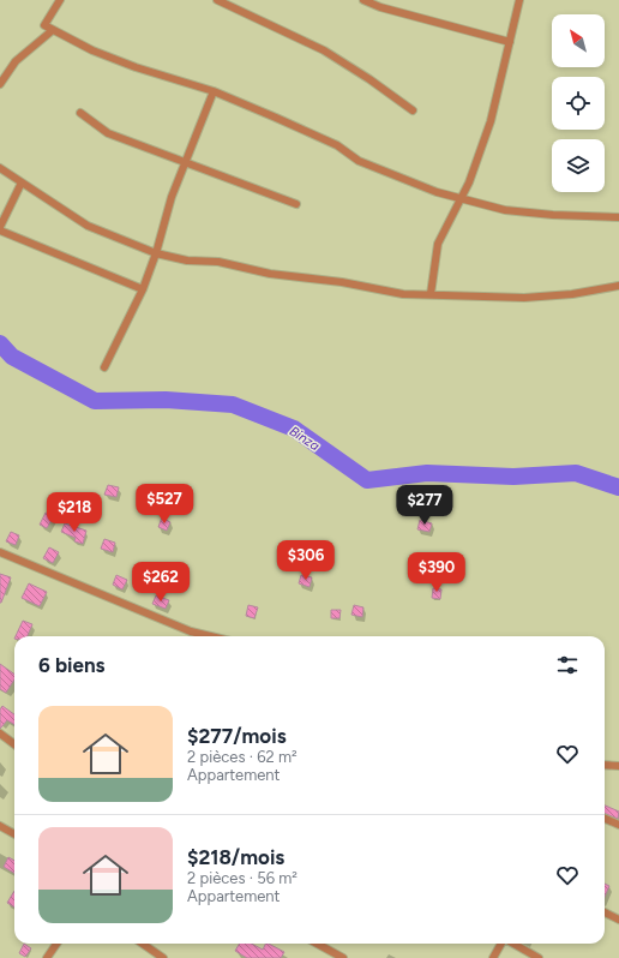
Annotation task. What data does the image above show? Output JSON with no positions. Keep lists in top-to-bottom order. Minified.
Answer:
{"water":["Binza"],"north":"top left","page":{"price":["$527","$277","$218","$306","$390","$262"],"heading":"6 biens","list":[{"name":"$277/mois","note":"2 pièces · 62 m² · Appartement"},{"name":"$218/mois","note":"2 pièces · 56 m² · Appartement"}]}}
